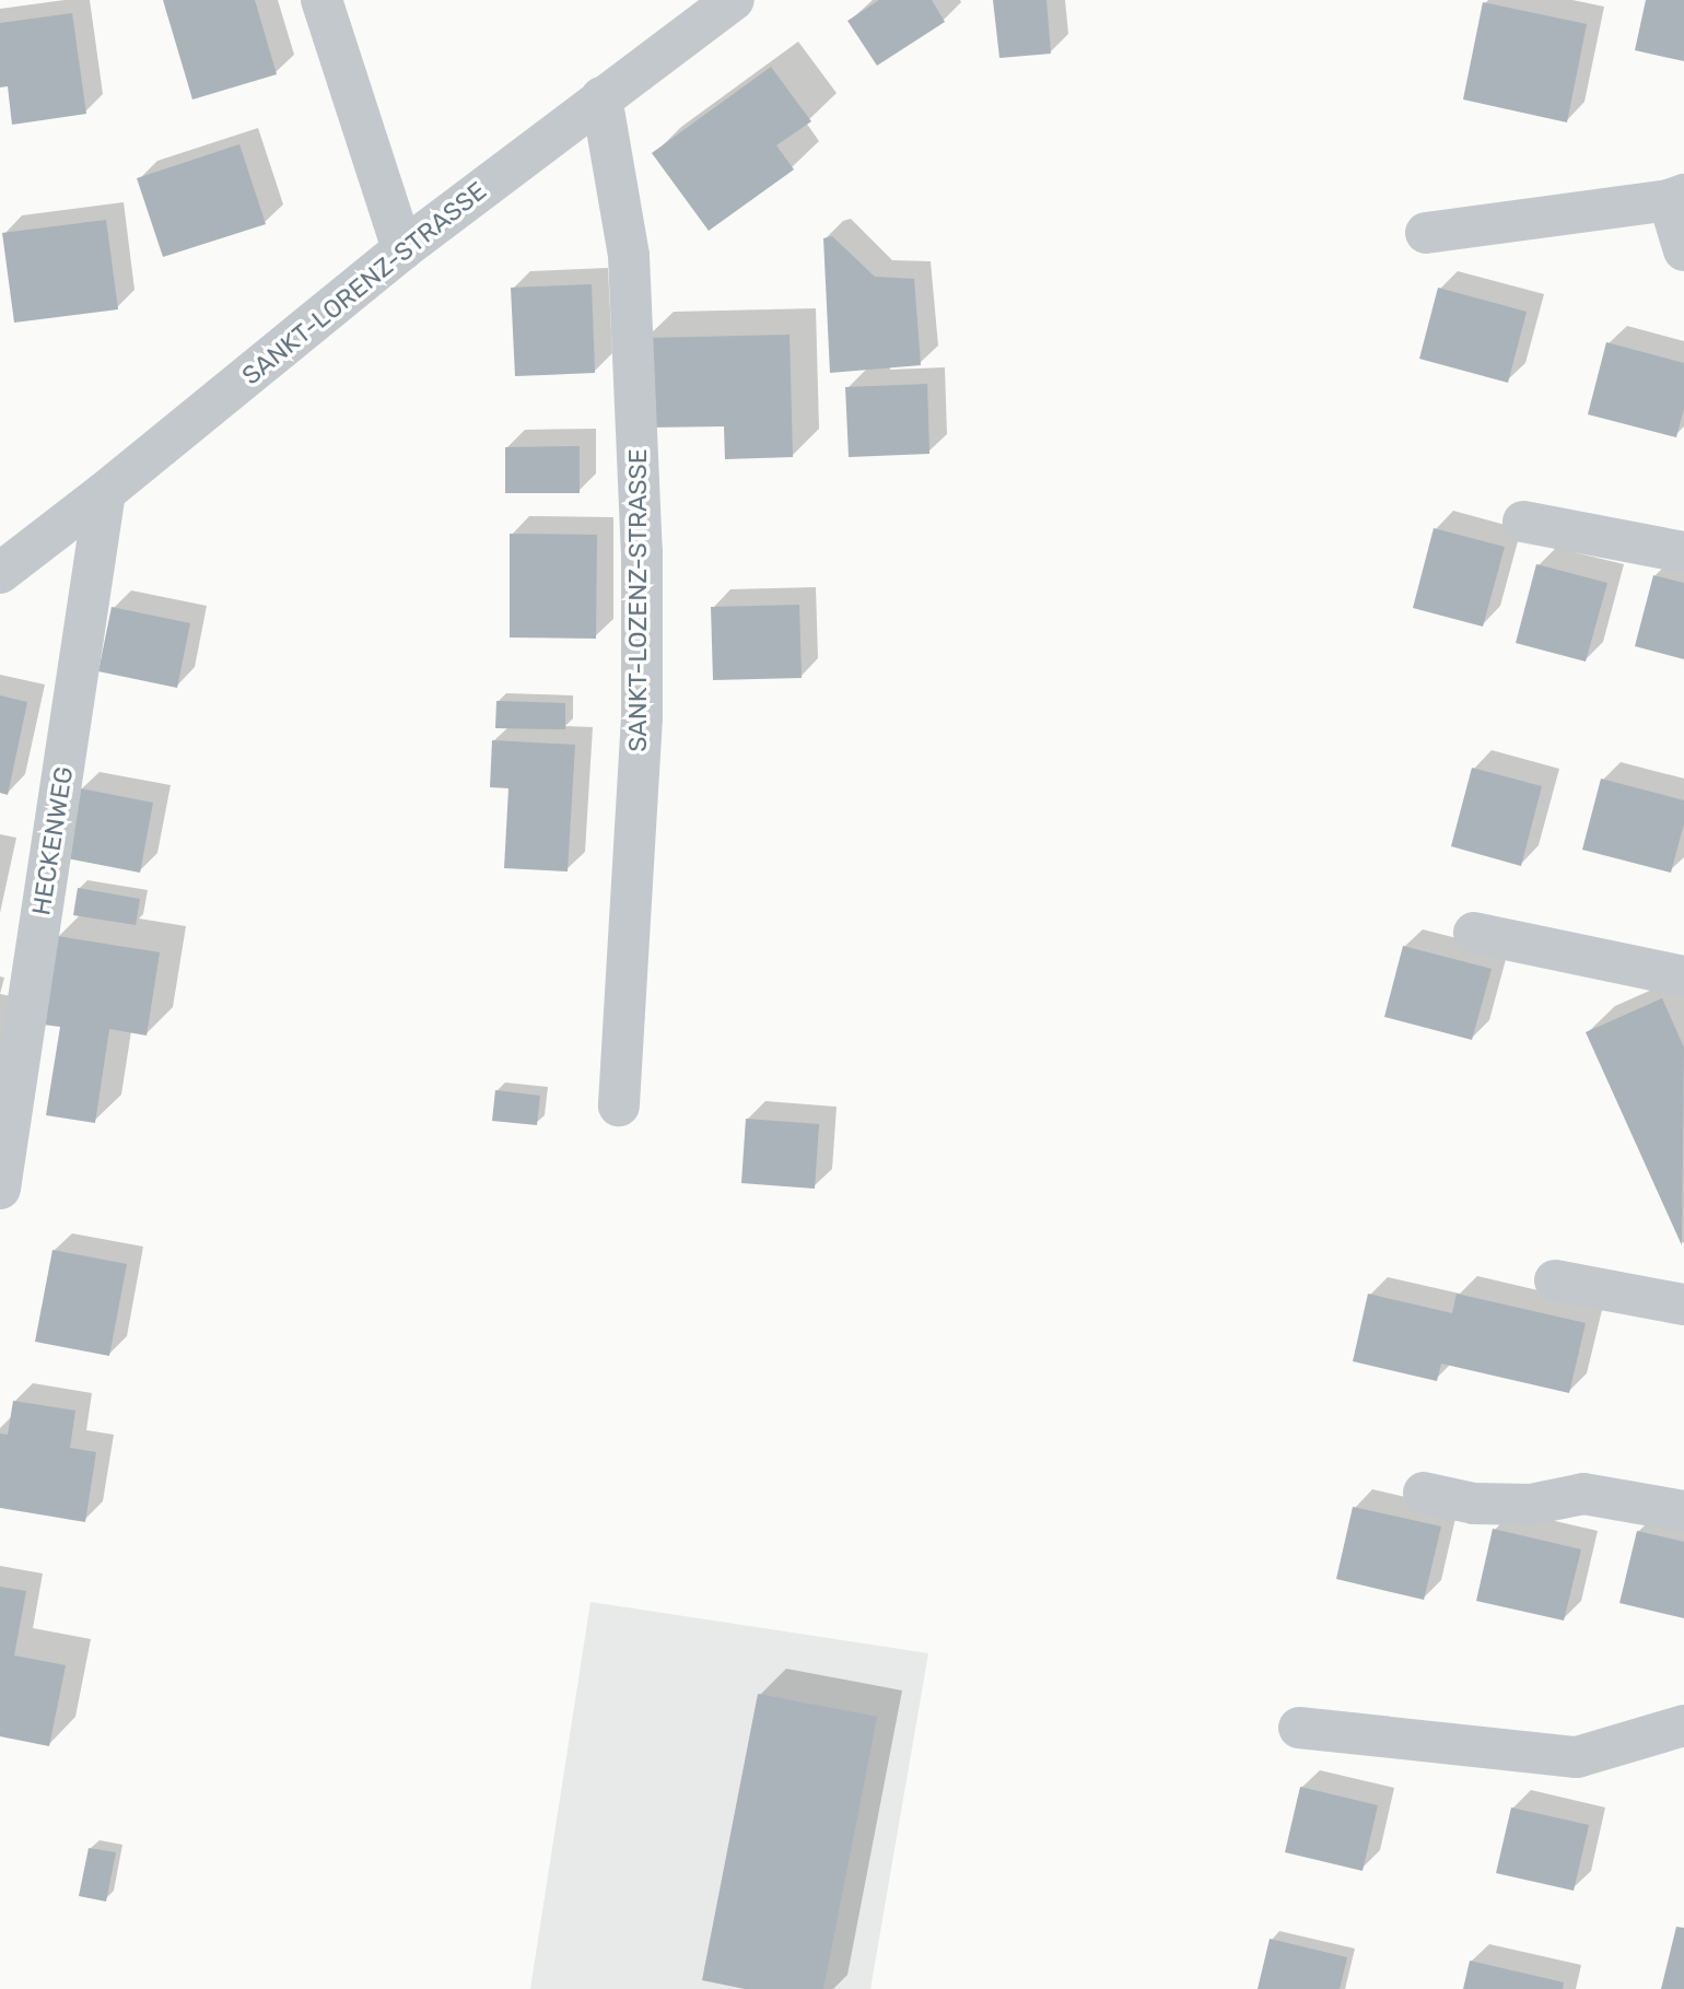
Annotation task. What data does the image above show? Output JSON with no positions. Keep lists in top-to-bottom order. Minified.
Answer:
{"streets":{"street":["SANKT-LORENZ-STRASSE","SANKT-LOZENZ-STRASSE","HECKENWEG"]},"crossings":[["SANKT-LORENZ-STRASSE","SANKT-LOZENZ-STRASSE"],["SANKT-LORENZ-STRASSE","HECKENWEG"]]}
